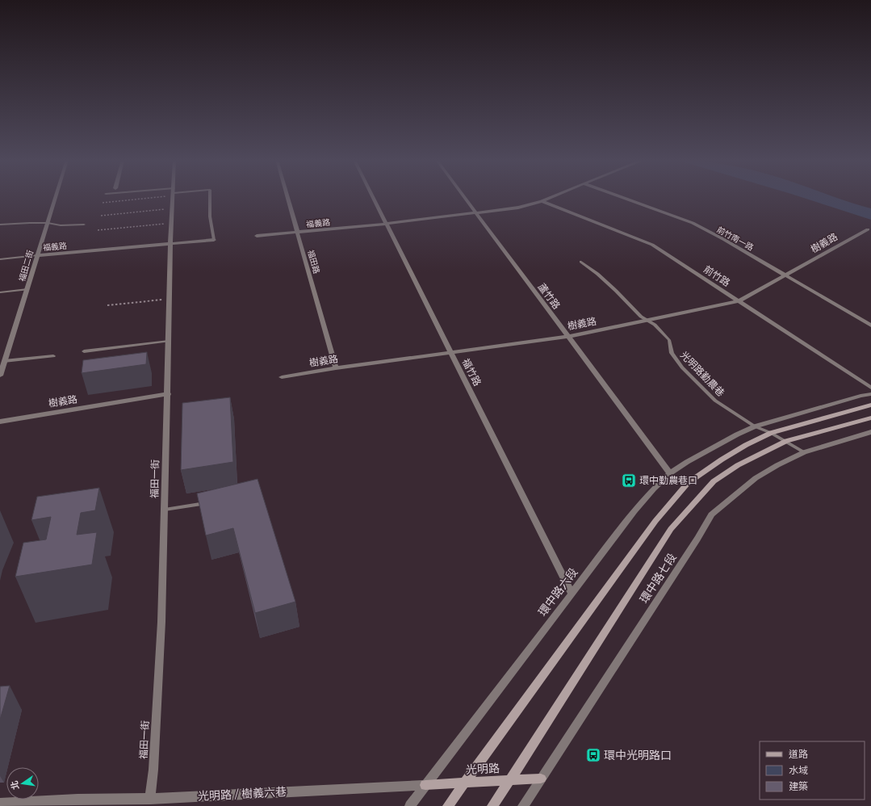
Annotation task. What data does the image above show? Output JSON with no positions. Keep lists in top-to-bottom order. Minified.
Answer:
{"streets":{"street":["福義路","前竹南一路","樹義路","福田路","福田二街","前竹路","蘆竹路","福竹路","福田一街","環中路七段","環中路六段","光明路","光明路 / 樹義六巷"],"lane":["光明路勤農巷"]},"crossings":[["福義路","福田路"],["福義路","福田二街"],["福義路","前竹路"],["福義路","蘆竹路"],["福義路","福竹路"],["福義路","福田一街"],["前竹南一路","樹義路"],["樹義路","福田路"],["樹義路","前竹路"],["樹義路","蘆竹路"],["樹義路","福竹路"],["樹義路","光明路勤農巷"],["樹義路","福田一街"],["蘆竹路","環中路六段"],["福竹路","環中路六段"],["光明路勤農巷","環中路七段"],["光明路勤農巷","環中路六段"],["福田一街","光明路 / 樹義六巷"],["環中路七段","光明路"],["環中路六段","光明路"],["環中路六段","光明路 / 樹義六巷"],["光明路","光明路 / 樹義六巷"]],"places":{"bus stop":["環中勤農巷口","環中光明路口"]},"legend":["道路","水域","建築"],"north":"left"}
